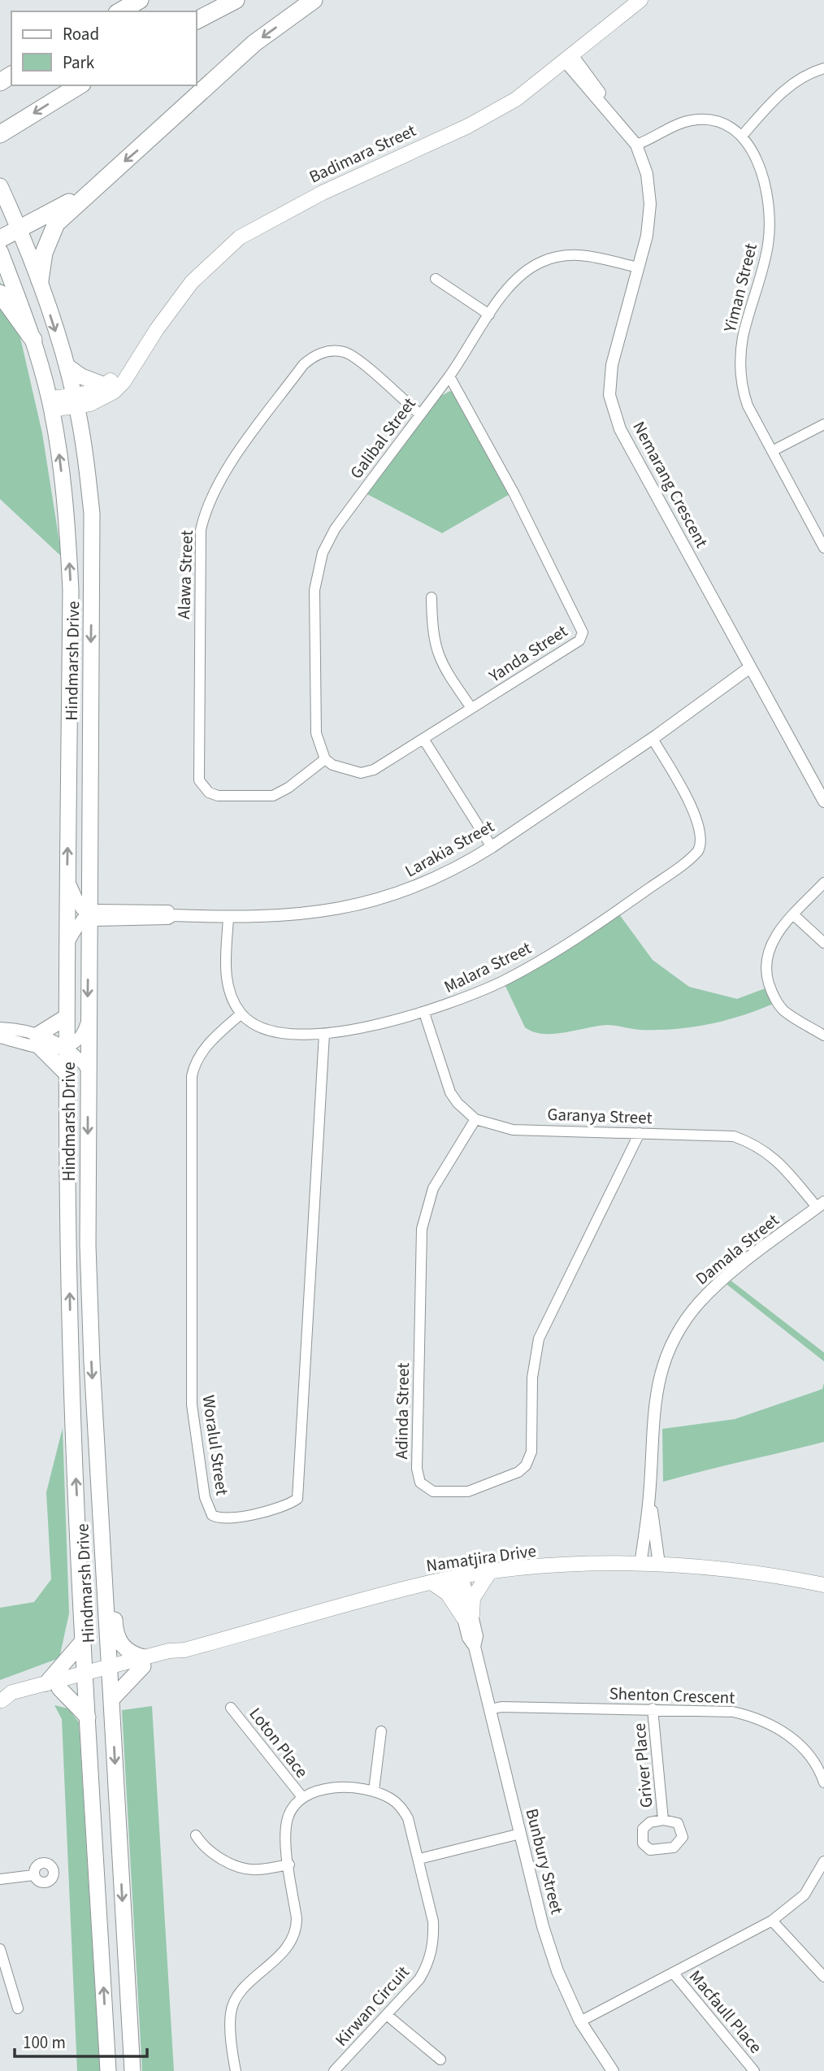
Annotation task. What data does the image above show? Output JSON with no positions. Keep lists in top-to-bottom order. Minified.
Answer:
{"streets":{"main road":["Badimara Street","Hindmarsh Drive","Namatjira Drive"],"street":["Yiman Street","Galibal Street","Nemarang Crescent","Alawa Street","Yanda Street","Larakia Street","Malara Street","Garanya Street","Damala Street","Adinda Street","Woralul Street","Shenton Crescent","Loton Place","Griver Place","Bunbury Street","Kirwan Circuit","Macfaull Place"]},"crossings":[["Badimara Street","Nemarang Crescent"],["Badimara Street","Hindmarsh Drive"],["Galibal Street","Nemarang Crescent"],["Galibal Street","Alawa Street"],["Galibal Street","Yanda Street"],["Nemarang Crescent","Larakia Street"],["Alawa Street","Yanda Street"],["Hindmarsh Drive","Larakia Street"],["Hindmarsh Drive","Namatjira Drive"],["Larakia Street","Malara Street"],["Malara Street","Garanya Street"],["Malara Street","Woralul Street"],["Garanya Street","Damala Street"],["Garanya Street","Adinda Street"],["Damala Street","Namatjira Drive"],["Namatjira Drive","Bunbury Street"],["Shenton Crescent","Griver Place"],["Shenton Crescent","Bunbury Street"],["Loton Place","Kirwan Circuit"]],"legend":["Road","Park"],"scale_bar":"100 m"}
